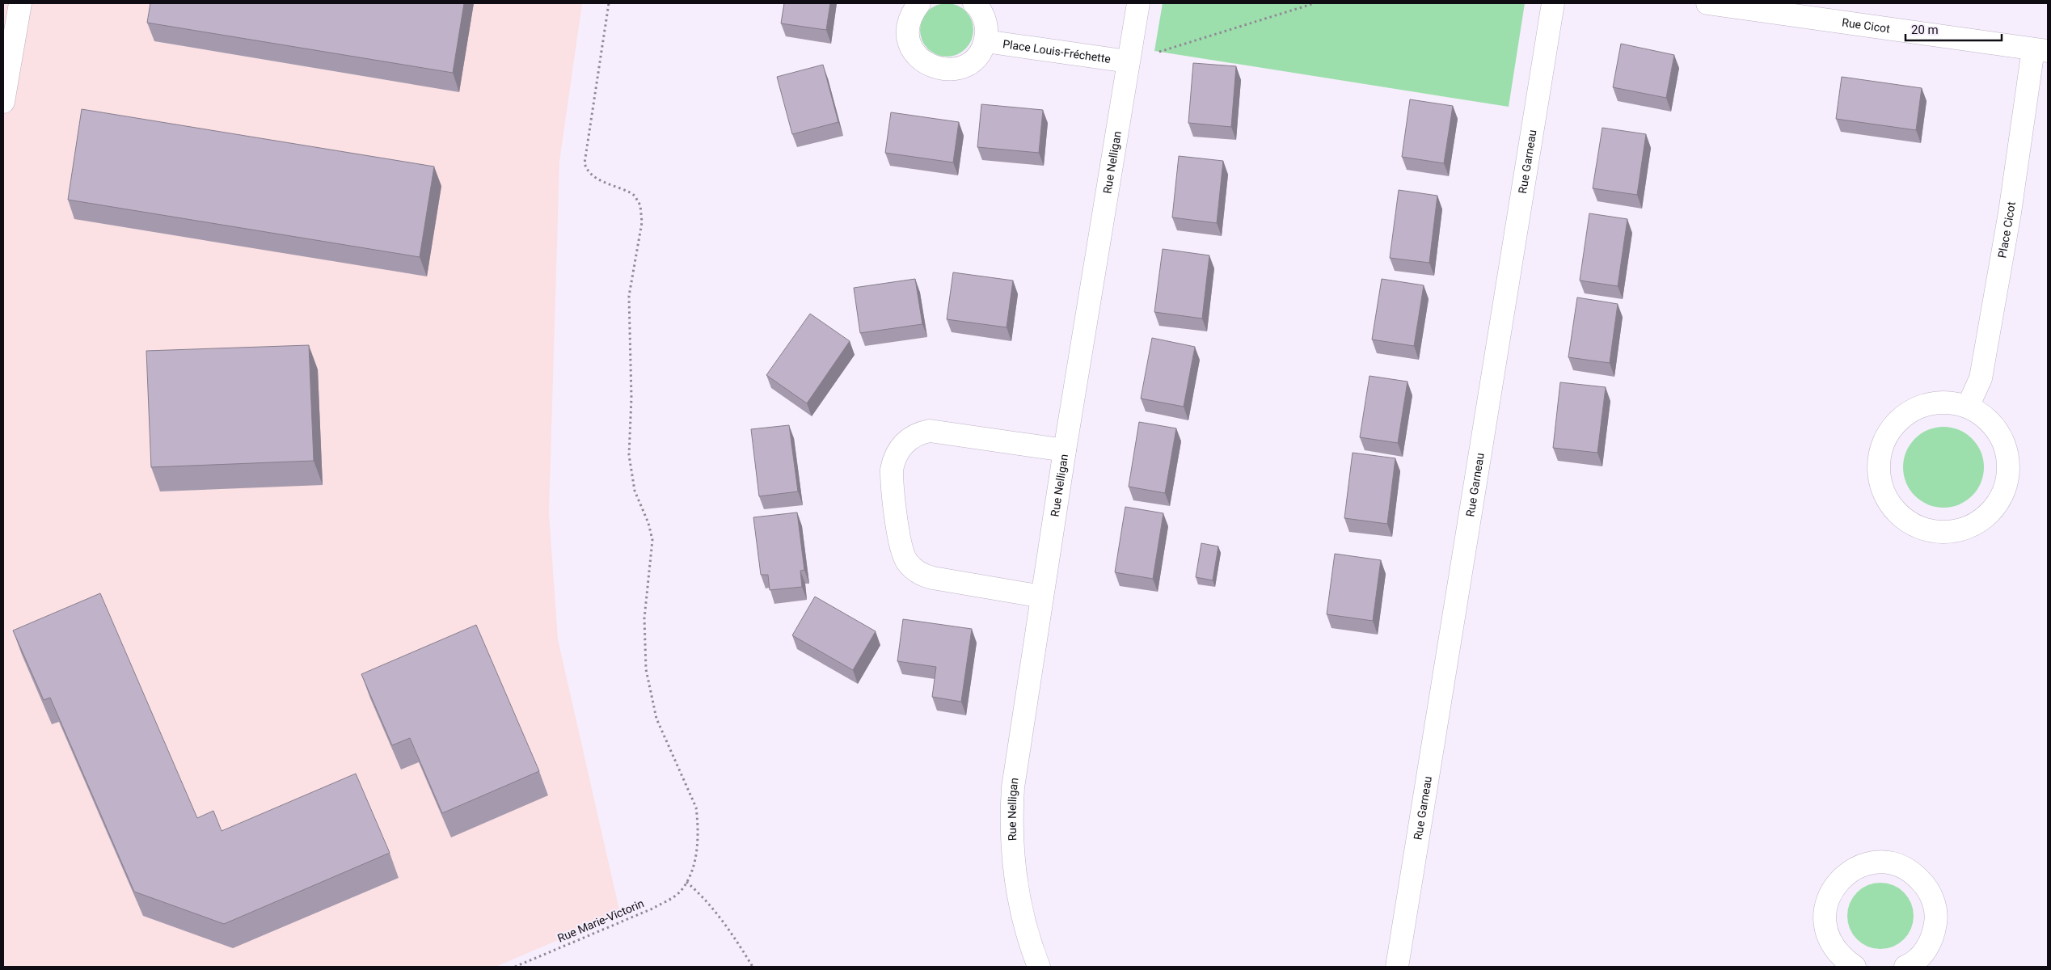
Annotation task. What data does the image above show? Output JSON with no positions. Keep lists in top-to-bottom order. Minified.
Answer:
{"streets":{"street":["Rue Cicot","Place Louis-Fréchette","Rue Garneau","Rue Nelligan","Place Cicot"],"path":["Rue Marie-Victorin"]},"crossings":[["Rue Cicot","Place Cicot"],["Place Louis-Fréchette","Rue Nelligan"]],"scale_bar":"20 m"}
